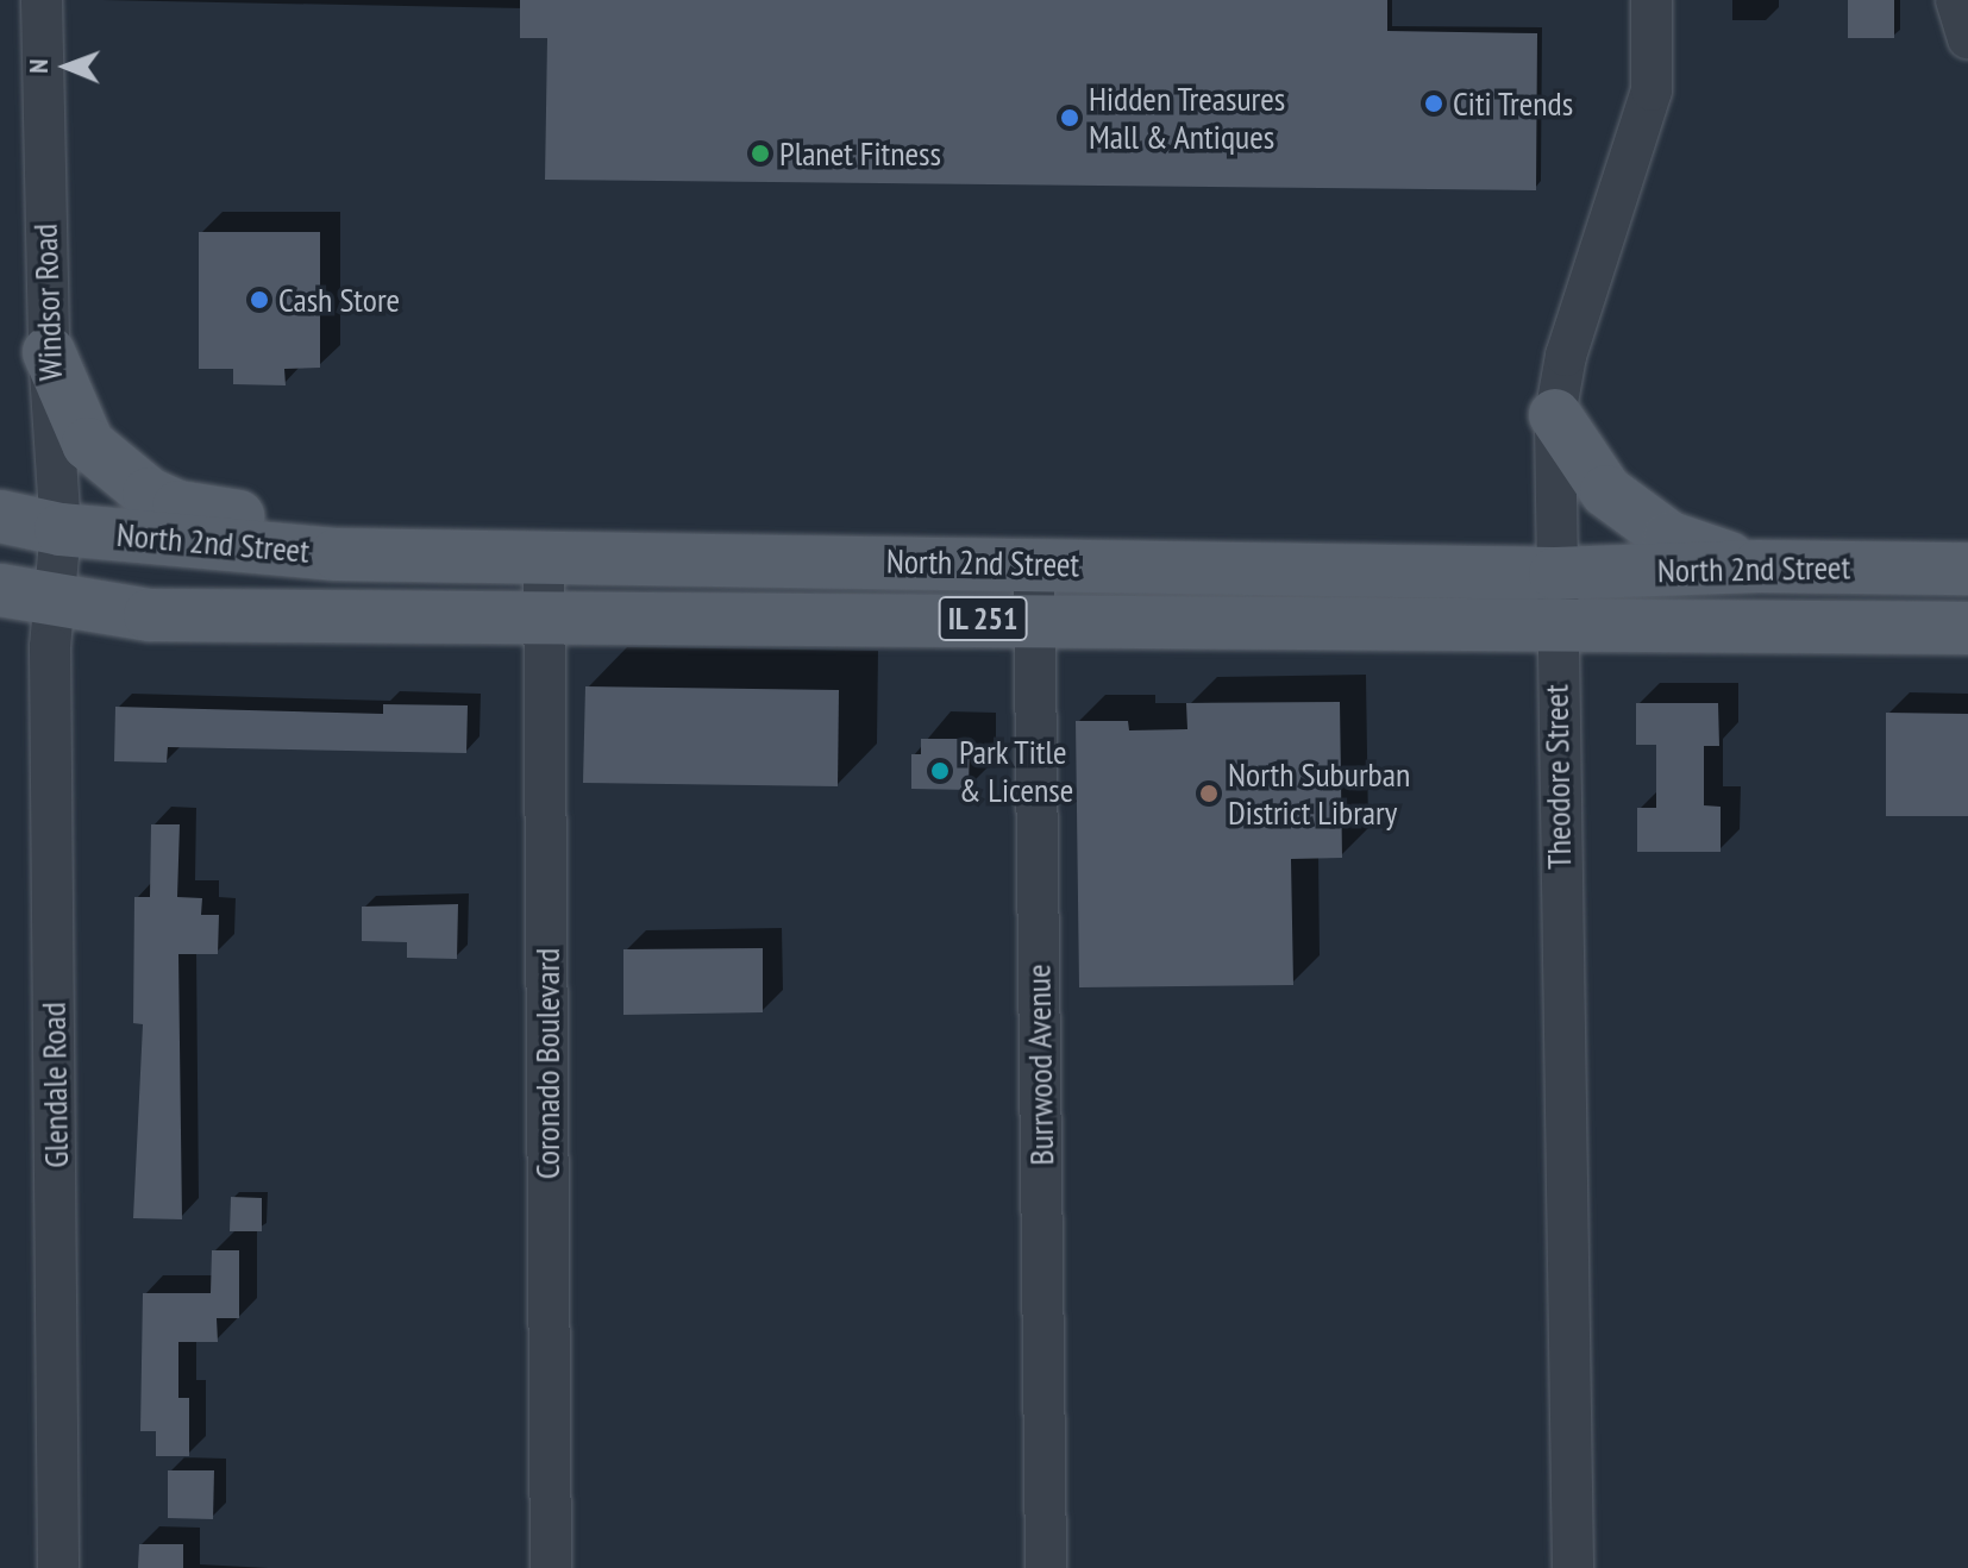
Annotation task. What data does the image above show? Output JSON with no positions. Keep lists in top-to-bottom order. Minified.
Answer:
{"streets":{"main road":["North 2nd Street","IL 251"],"street":["Windsor Road","Theodore Street","Coronado Boulevard","Burrwood Avenue","Glendale Road"]},"crossings":[["Windsor Road","North 2nd Street"],["Windsor Road","Glendale Road"],["North 2nd Street","Theodore Street"],["North 2nd Street","Coronado Boulevard"],["North 2nd Street","Burrwood Avenue"],["North 2nd Street","Glendale Road"]],"places":["Citi Trends","Hidden Treasures Mall & Antiques","Planet Fitness","Cash Store","Park Title & License","North Suburban District Library"],"north":"left"}
